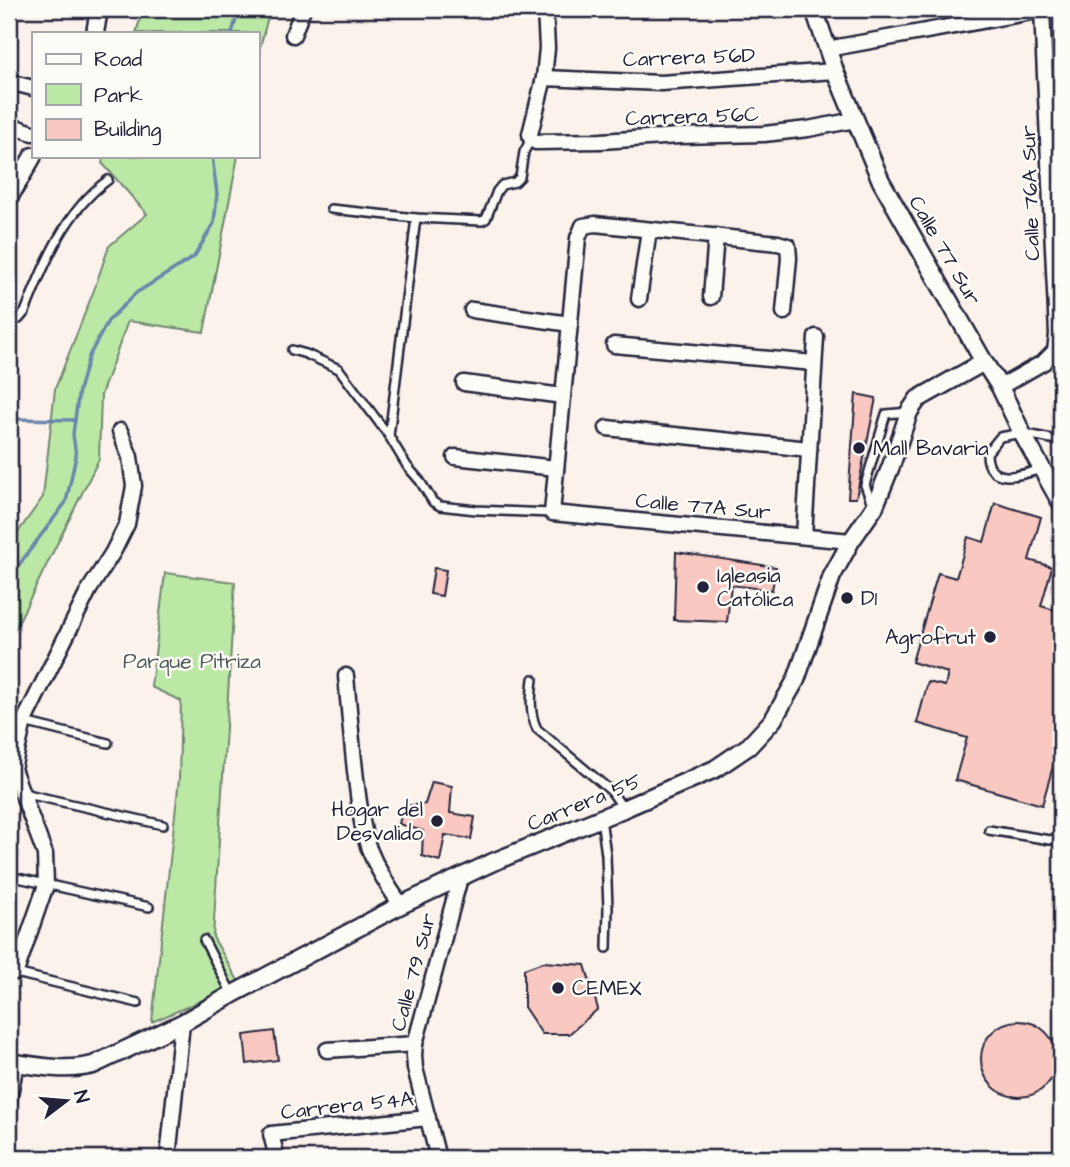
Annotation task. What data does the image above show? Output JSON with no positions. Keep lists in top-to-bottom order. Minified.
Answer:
{"streets":{"street":["Carrera 56D","Carrera 56C","Calle 76A Sur","Calle 77 Sur","Calle 77A Sur","Carrera 55","Calle 79 Sur","Carrera 54A"]},"crossings":[["Carrera 56D","Calle 77 Sur"],["Carrera 56C","Calle 77 Sur"],["Calle 76A Sur","Calle 77 Sur"],["Calle 77 Sur","Carrera 55"],["Calle 77A Sur","Carrera 55"],["Carrera 55","Calle 79 Sur"],["Calle 79 Sur","Carrera 54A"]],"parks":["Parque Pitriza"],"places":["Mall Bavaria","Igleasia Católica","D1","Agrofrut","Hogar del Desvalido","CEMEX"],"legend":["Road","Park","Building"],"north":"right"}
